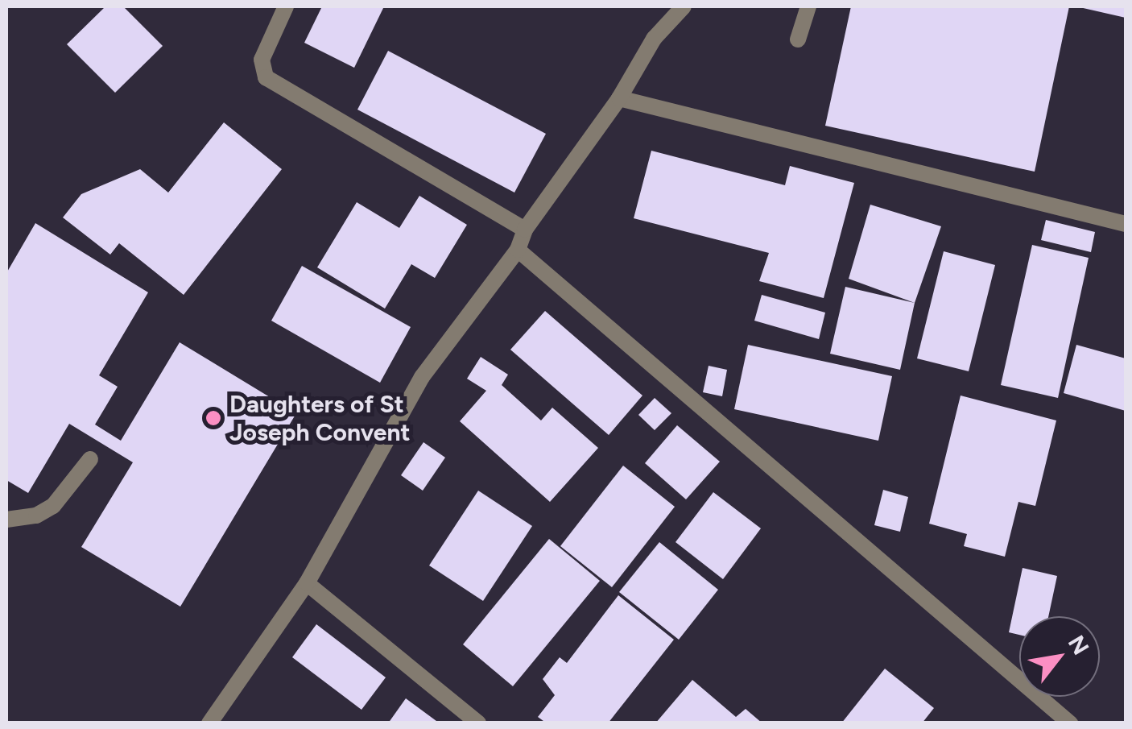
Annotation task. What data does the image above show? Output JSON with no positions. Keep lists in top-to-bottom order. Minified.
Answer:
{"places":["Daughters of St Joseph Convent"],"north":"top right"}
